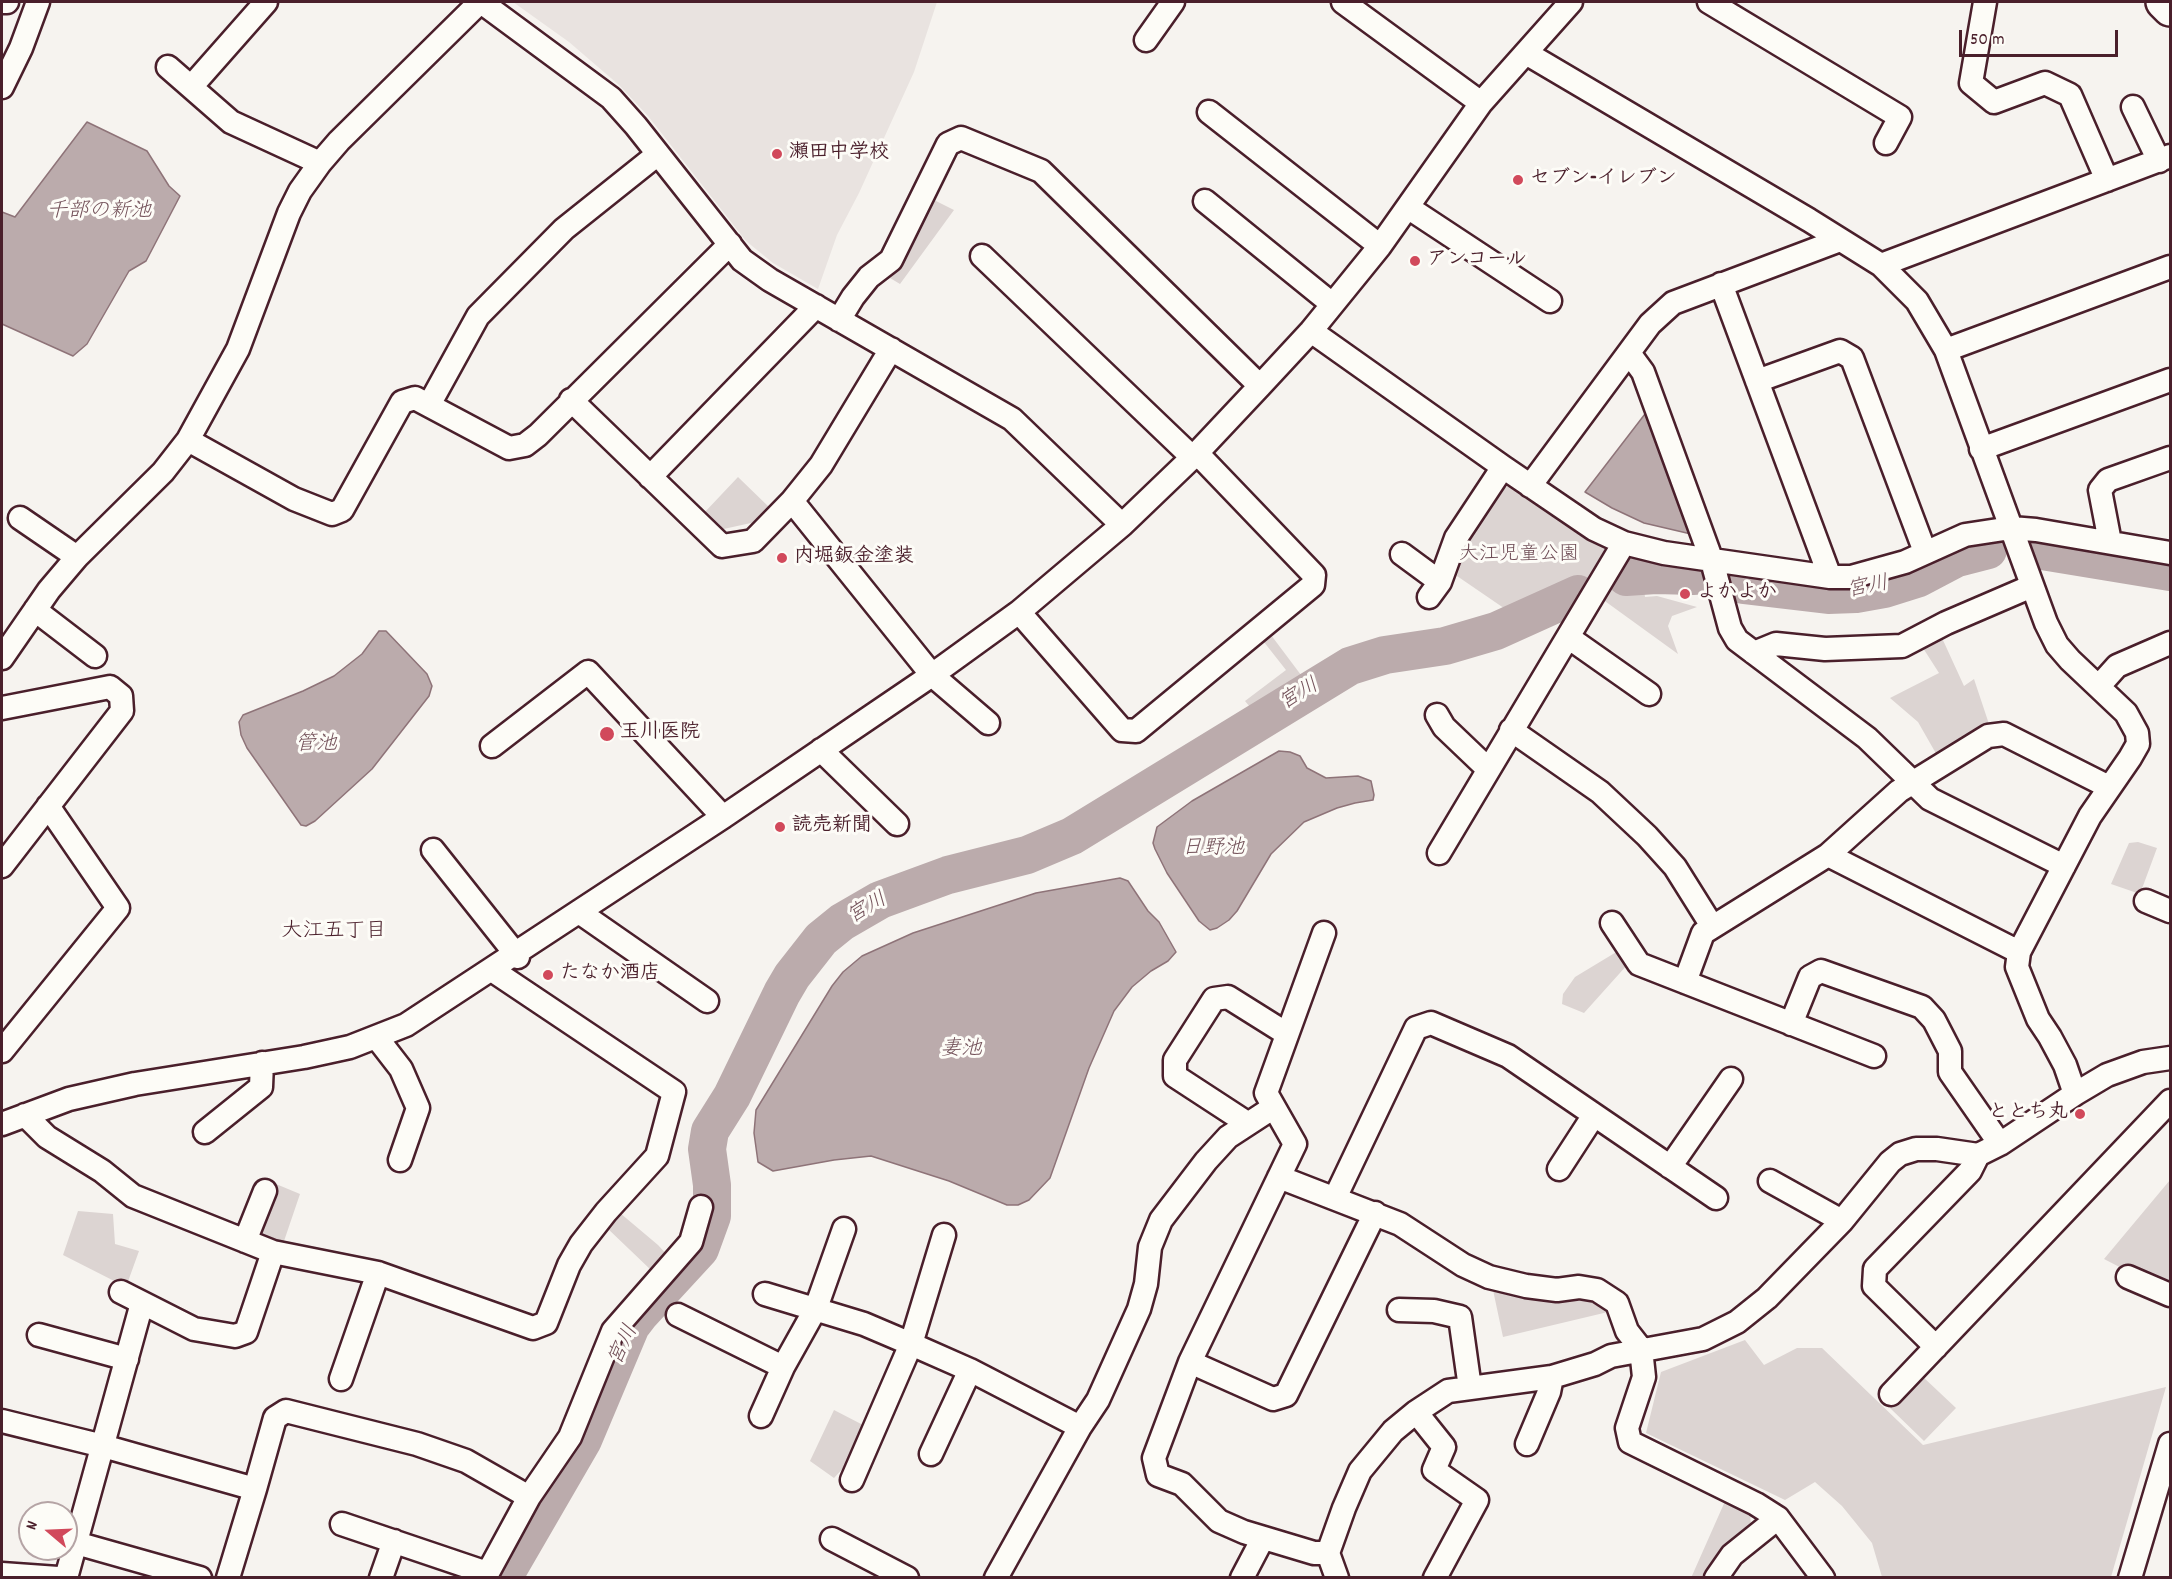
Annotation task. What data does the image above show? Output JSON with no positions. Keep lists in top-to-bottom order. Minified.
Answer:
{"districts":["大江五丁目"],"water":["千部の新池","宮川","管池","日野池","妻池"],"parks":["大江児童公園"],"places":["瀬田中学校","セブン-イレブン","アンコール","内堀鈑金塗装","よかよか","玉川医院","読売新聞","たなか酒店","ととち丸"],"scale_bar":"50 m","north":"left"}
